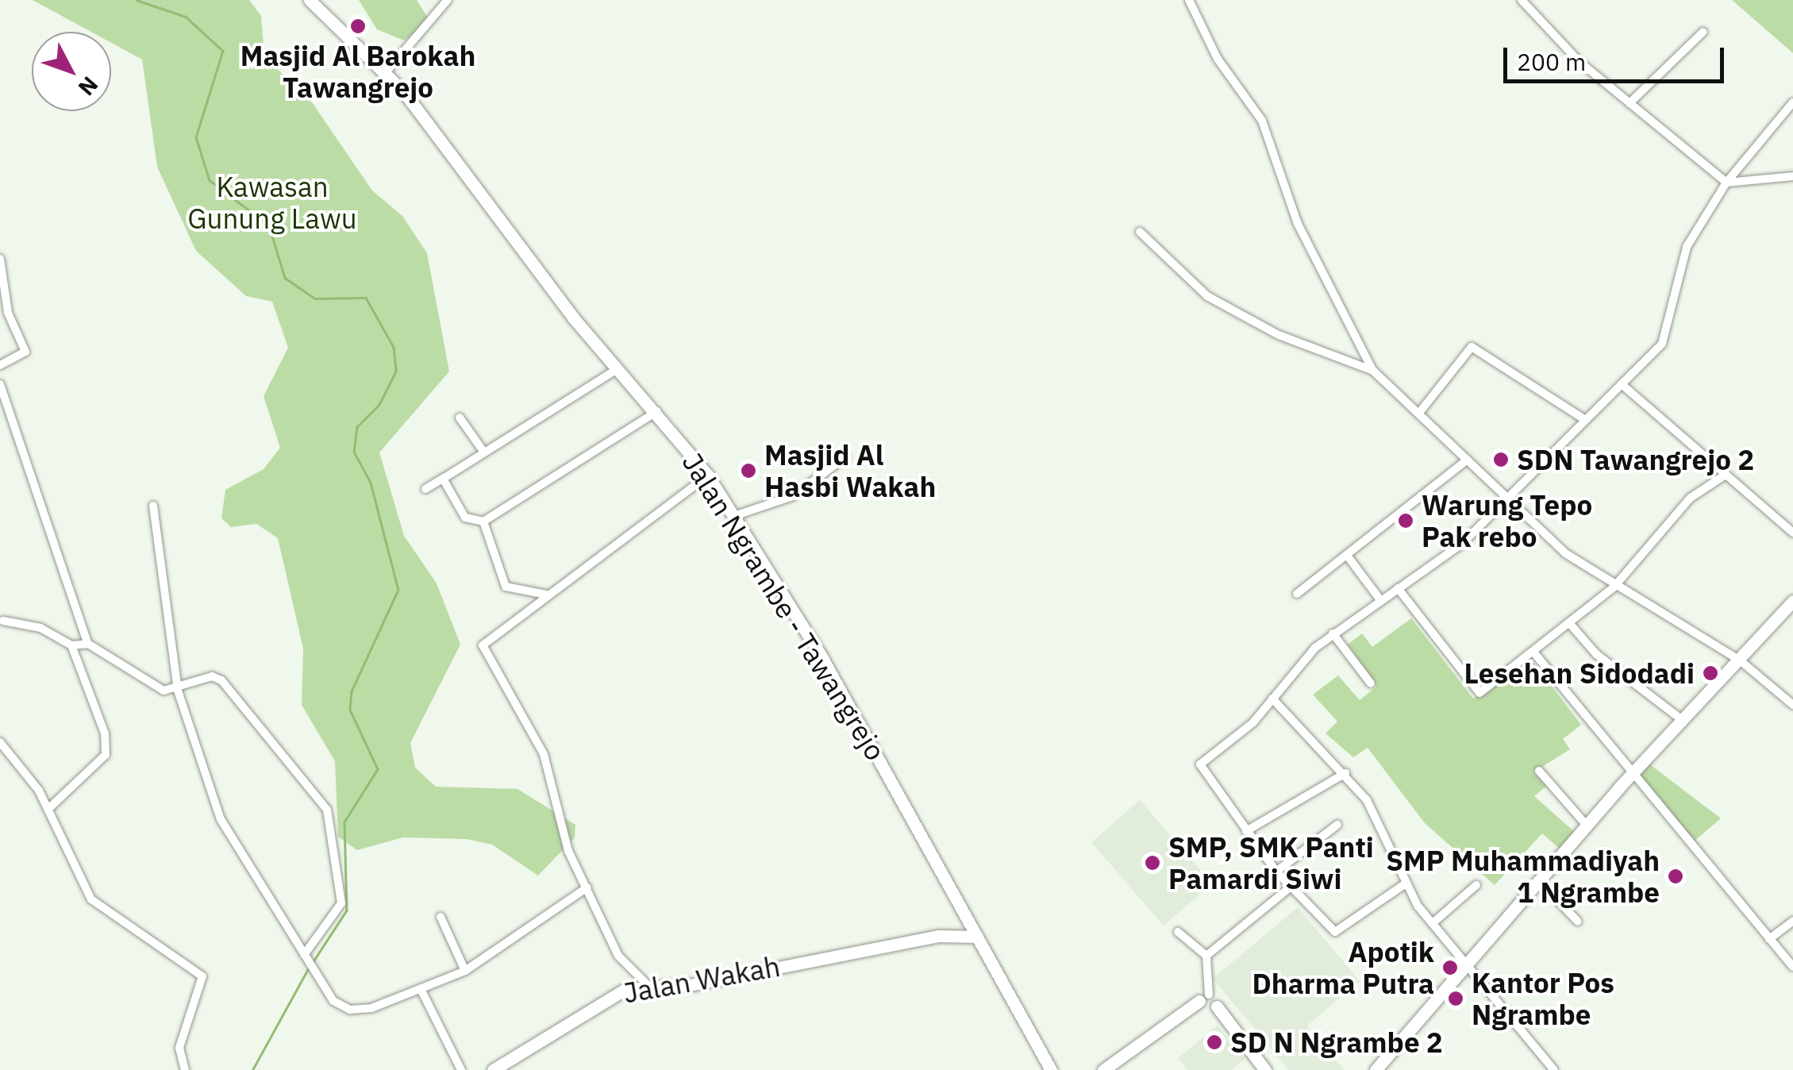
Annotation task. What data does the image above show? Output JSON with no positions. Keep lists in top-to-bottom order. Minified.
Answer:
{"streets":{"main road":["Jalan Ngrambe - Tawangrejo","Jalan Wakah"]},"crossings":[["Jalan Ngrambe - Tawangrejo","Jalan Wakah"]],"parks":["Kawasan Gunung Lawu"],"places":["Masjid Al Barokah Tawangrejo","SDN Tawangrejo 2","Masjid Al Hasbi Wakah","Warung Tepo Pak rebo","Lesehan Sidodadi","SMP, SMK Panti Pamardi Siwi","SMP Muhammadiyah 1 Ngrambe","Apotik Dharma Putra","Kantor Pos Ngrambe","SD N Ngrambe 2"],"scale_bar":"200 m","north":"bottom right"}
